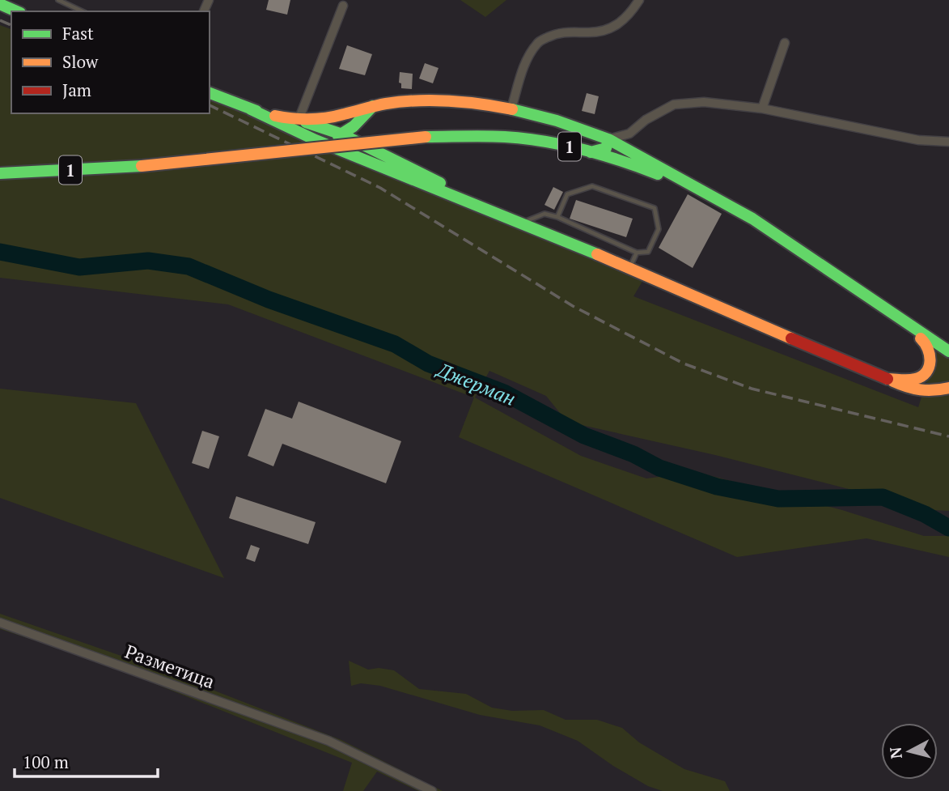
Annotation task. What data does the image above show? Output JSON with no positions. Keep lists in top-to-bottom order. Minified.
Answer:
{"streets":{"street":["1","Разметица"]},"water":["Джерман"],"legend":["Fast","Slow","Jam"],"scale_bar":"100 m","north":"left"}
